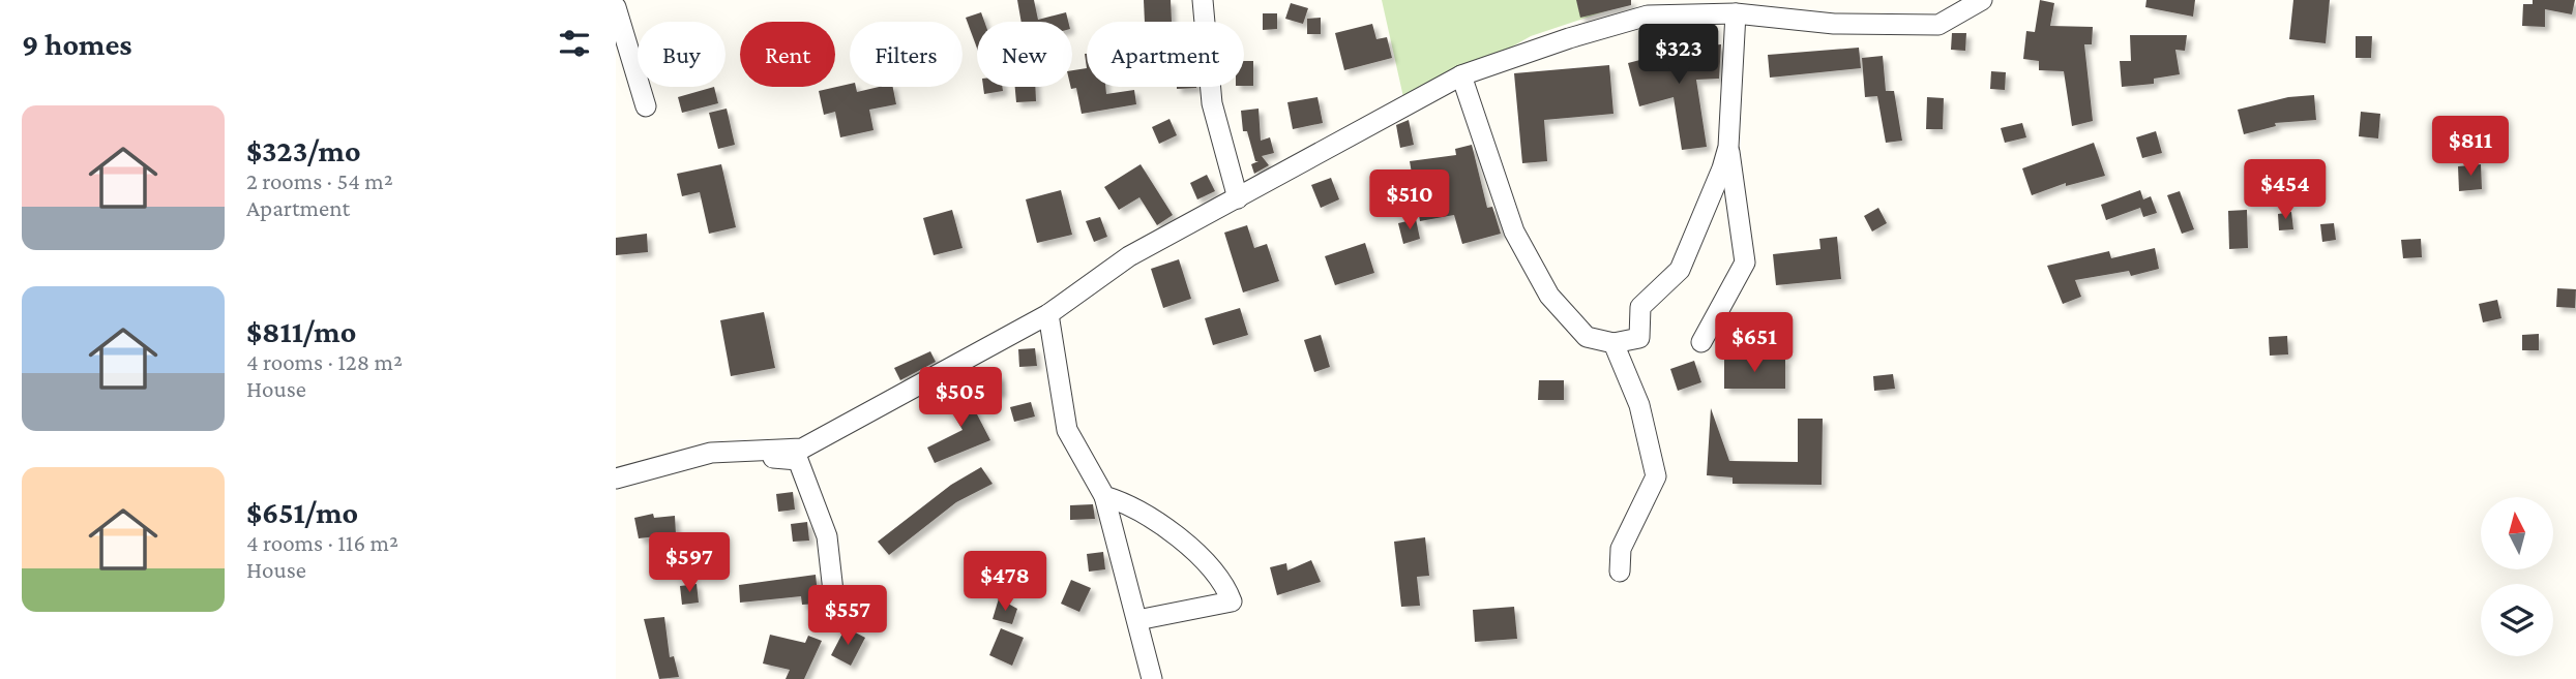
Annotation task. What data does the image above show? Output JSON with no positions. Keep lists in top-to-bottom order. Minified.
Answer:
{"north":"top","page":{"heading":"9 homes","chip":["Buy","Rent","Filters","New","Apartment"],"price":["$323","$811","$454","$510","$651","$505","$597","$478","$557"],"list":[{"name":"$323/mo","note":"2 rooms · 54 m² · Apartment"},{"name":"$811/mo","note":"4 rooms · 128 m² · House"},{"name":"$651/mo","note":"4 rooms · 116 m² · House"}]}}
